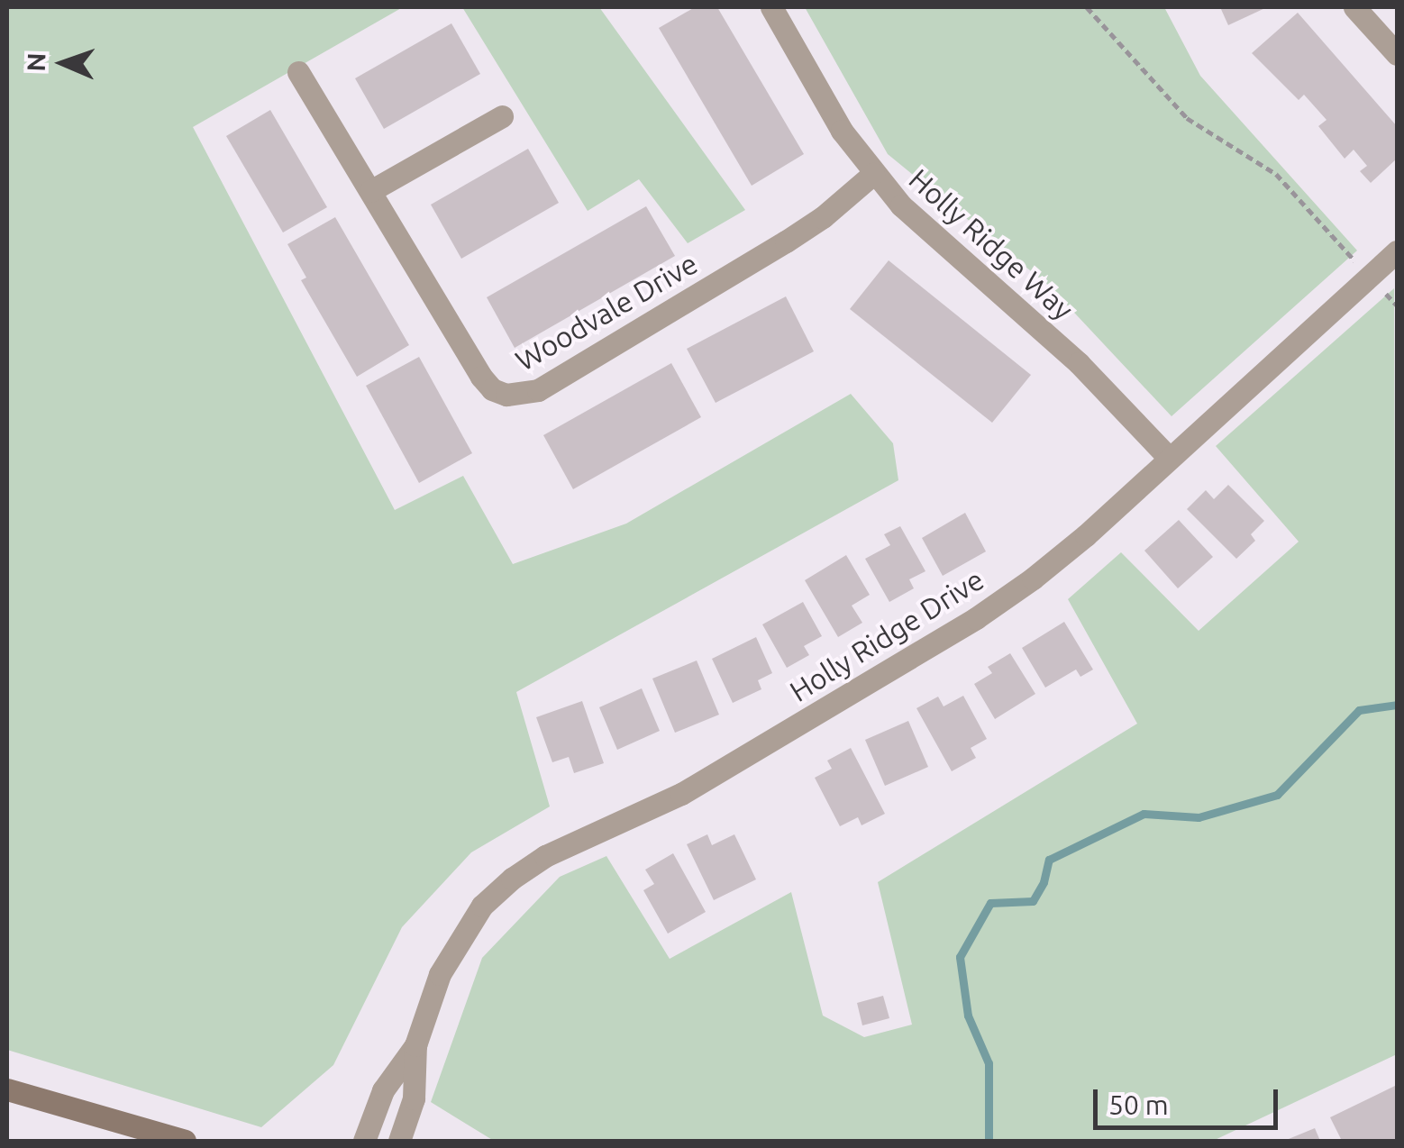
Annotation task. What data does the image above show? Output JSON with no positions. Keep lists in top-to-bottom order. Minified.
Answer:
{"streets":{"street":["Holly Ridge Way","Woodvale Drive","Holly Ridge Drive"]},"crossings":[["Holly Ridge Way","Woodvale Drive"],["Holly Ridge Way","Holly Ridge Drive"]],"scale_bar":"50 m","north":"left"}
